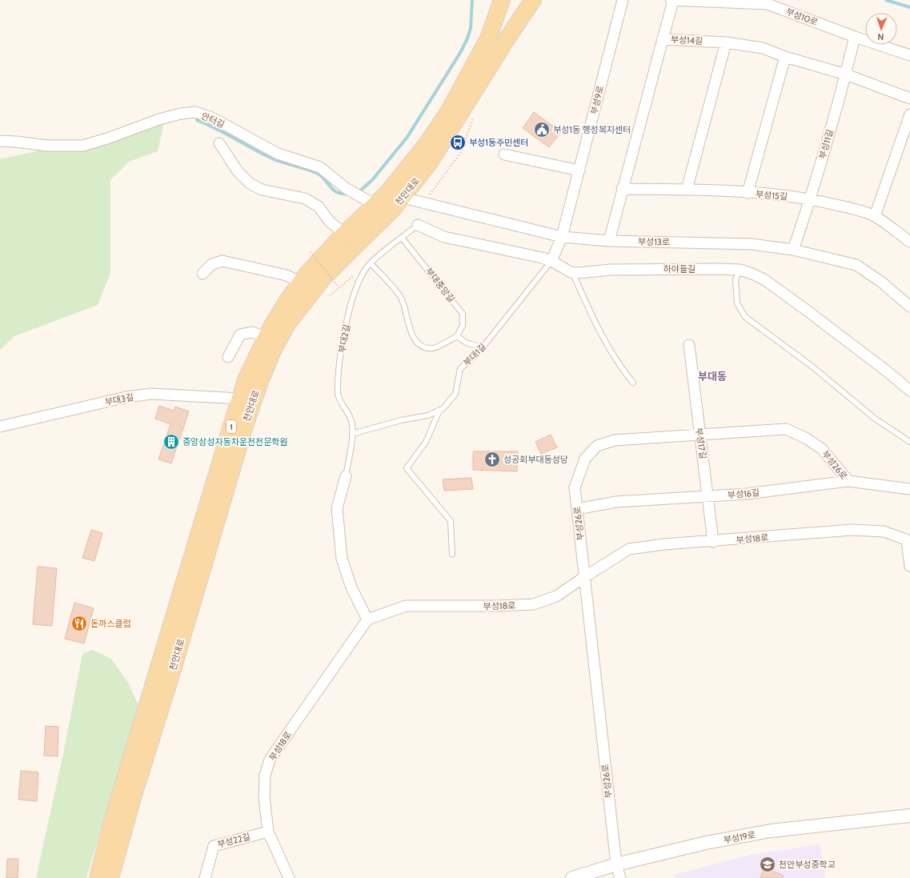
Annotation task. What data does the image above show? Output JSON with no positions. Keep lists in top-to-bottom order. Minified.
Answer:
{"streets":{"main road":["천안대로","1"],"street":["부성10로","부성14길","부성9로","안터길","부성11길","부성15길","부성13로","하야들길","부대3길","부성17길","부성26로","부성16길","부성18로","부성19로","부성22길"],"lane":["부대중앙길","부대2길","부대1길"]},"crossings":[["부성10로","부성11길"],["부성14길","부성11길"],["부성14길","부성15길"],["부성14길","부성13로"],["부성9로","부성13로"],["부성9로","하야들길"],["부성9로","부대1길"],["안터길","천안대로"],["부성11길","부성15길"],["부성11길","부성13로"],["천안대로","부성13로"],["천안대로","부대3길"],["하야들길","부대2길"],["하야들길","부대1길"],["부대중앙길","부대2길"],["부대2길","부대1길"],["부성17길","부성26로"],["부성17길","부성16길"],["부성17길","부성18로"],["부성26로","부성16길"],["부성26로","부성18로"],["부성26로","부성19로"],["부성18로","부성22길"]],"districts":["부대동"],"places":{"public building":["부성1동 행정복지센터"],"bus stop":["부성1동주민센터"],"building":["중앙삼성자동차운전전문학원"],"church":["성공회부대동성당"],"restaurant":["돈까스클럽"],"school or university":["천안부성중학교"]},"north":"bottom"}
